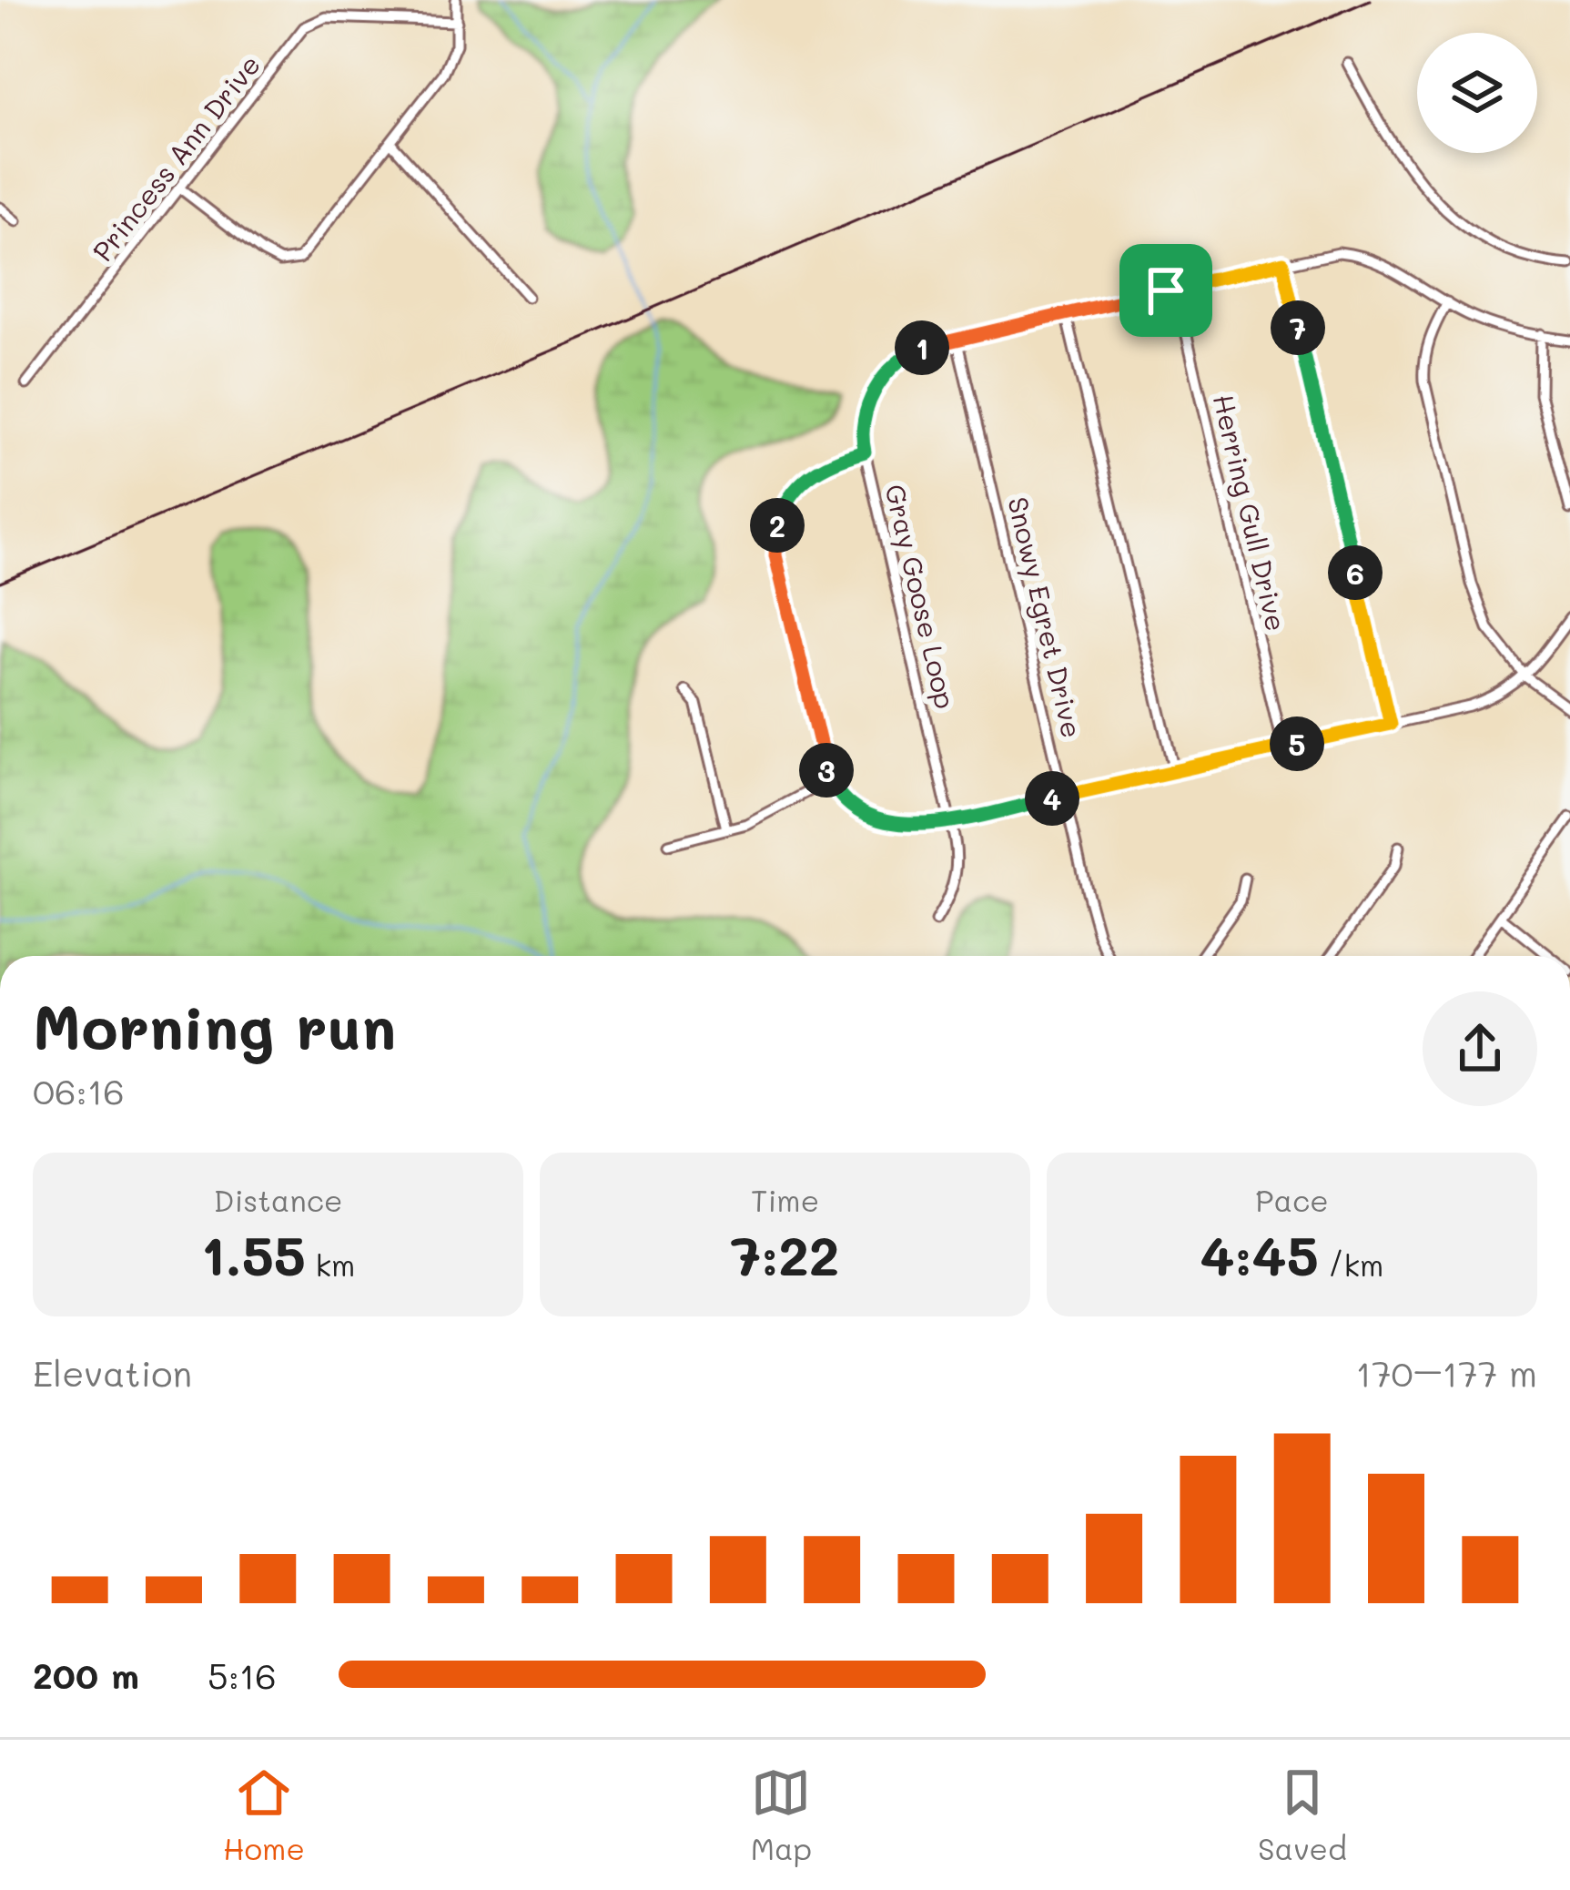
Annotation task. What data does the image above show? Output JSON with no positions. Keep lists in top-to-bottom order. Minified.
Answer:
{"streets":{"street":["Princess Ann Drive","Herring Gull Drive","Gray Goose Loop","Snowy Egret Drive"]},"crossings":[["Herring Gull Drive","Gray Goose Loop"],["Gray Goose Loop","Snowy Egret Drive"]],"page":{"pins":["7","1","2","6","5","3","4"],"heading":["Morning run","06:16"],"stats":[["Distance","1.55 km"],["Time","7:22"],["Pace","4:45 /km"]],"chart":["Elevation","170–177 m"],"list":[{"name":"200 m","note":"5:16"}],"tabs":["Home","Map","Saved"]}}
